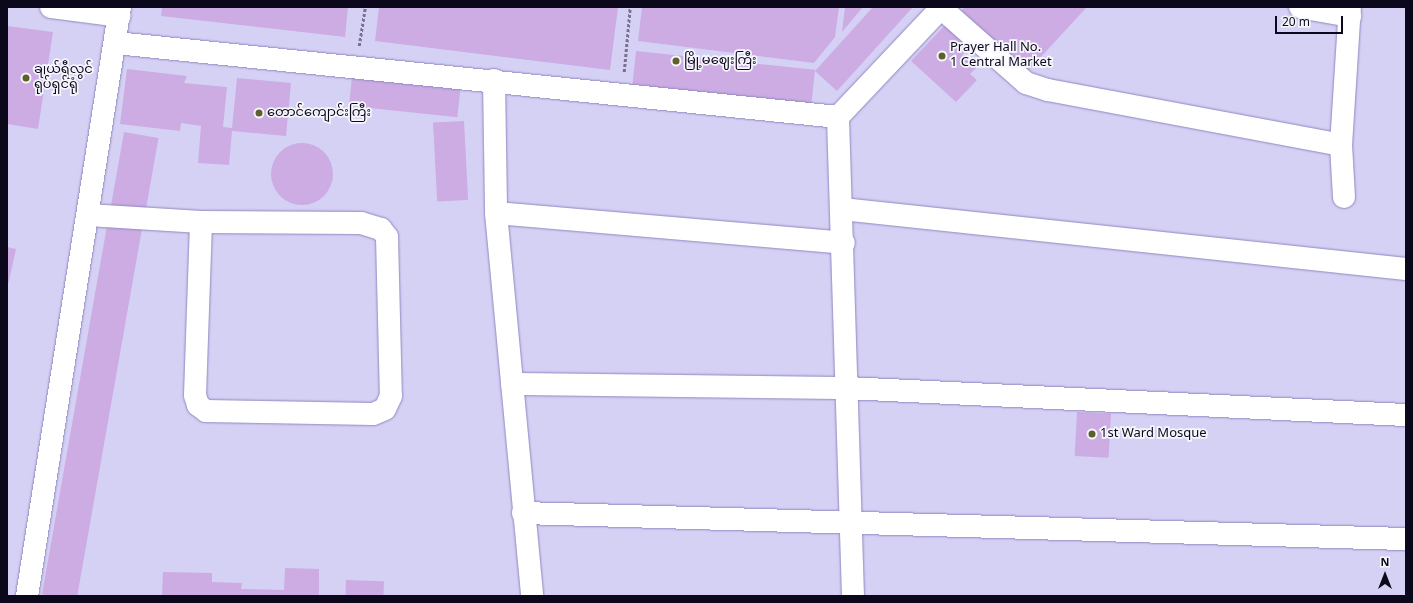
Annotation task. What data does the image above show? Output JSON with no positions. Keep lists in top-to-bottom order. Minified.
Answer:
{"places":["Prayer Hall No. 1 Central Market","မြို့မဈေးကြီး","ချယ်ရီလွင် ရုပ်ရှင်ရုံ","တောင်ကျောင်းကြီး","1st Ward Mosque"],"scale_bar":"20 m","north":"top"}
